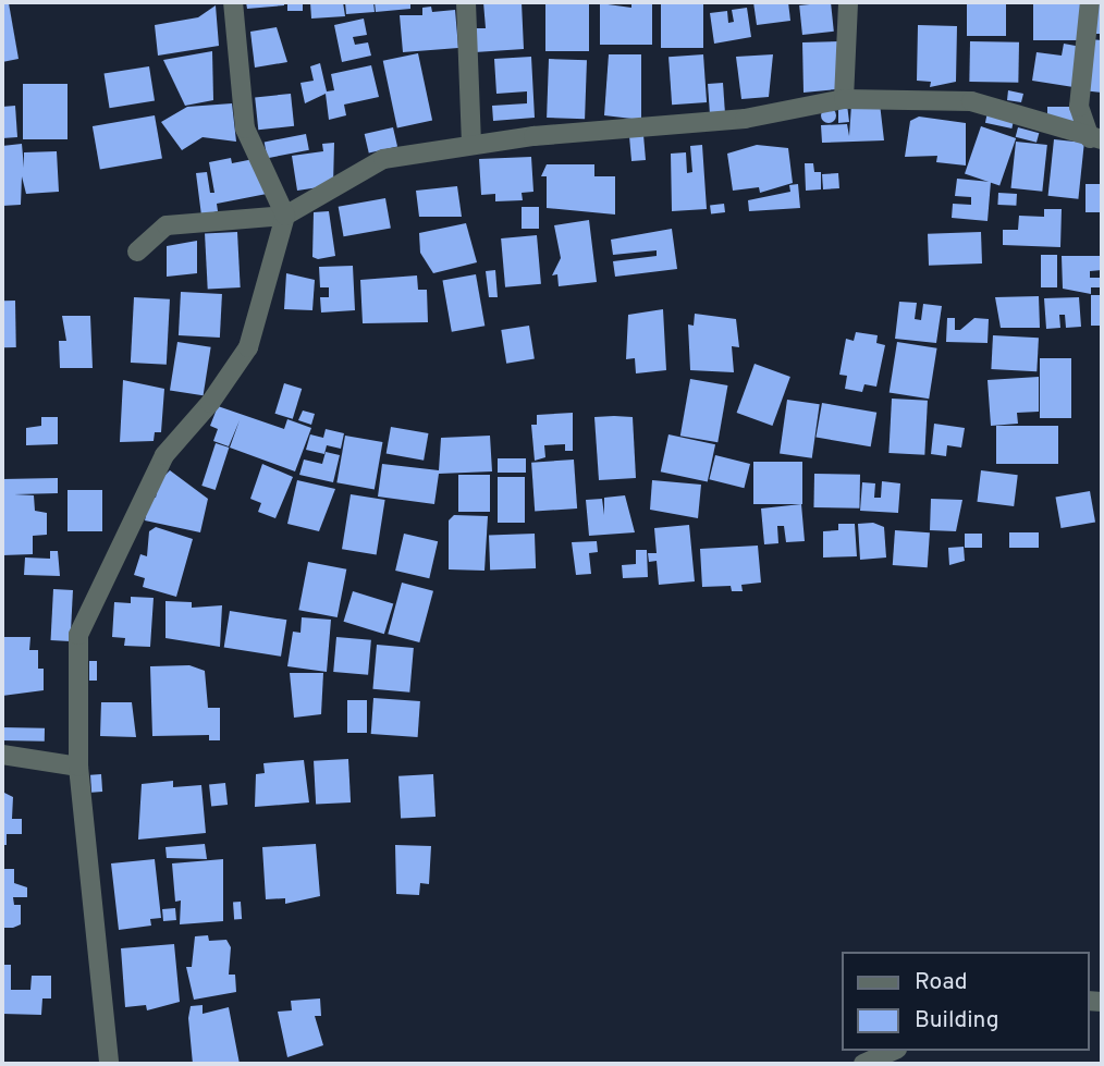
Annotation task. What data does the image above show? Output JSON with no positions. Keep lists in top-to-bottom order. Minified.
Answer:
{"legend":["Road","Building"]}
